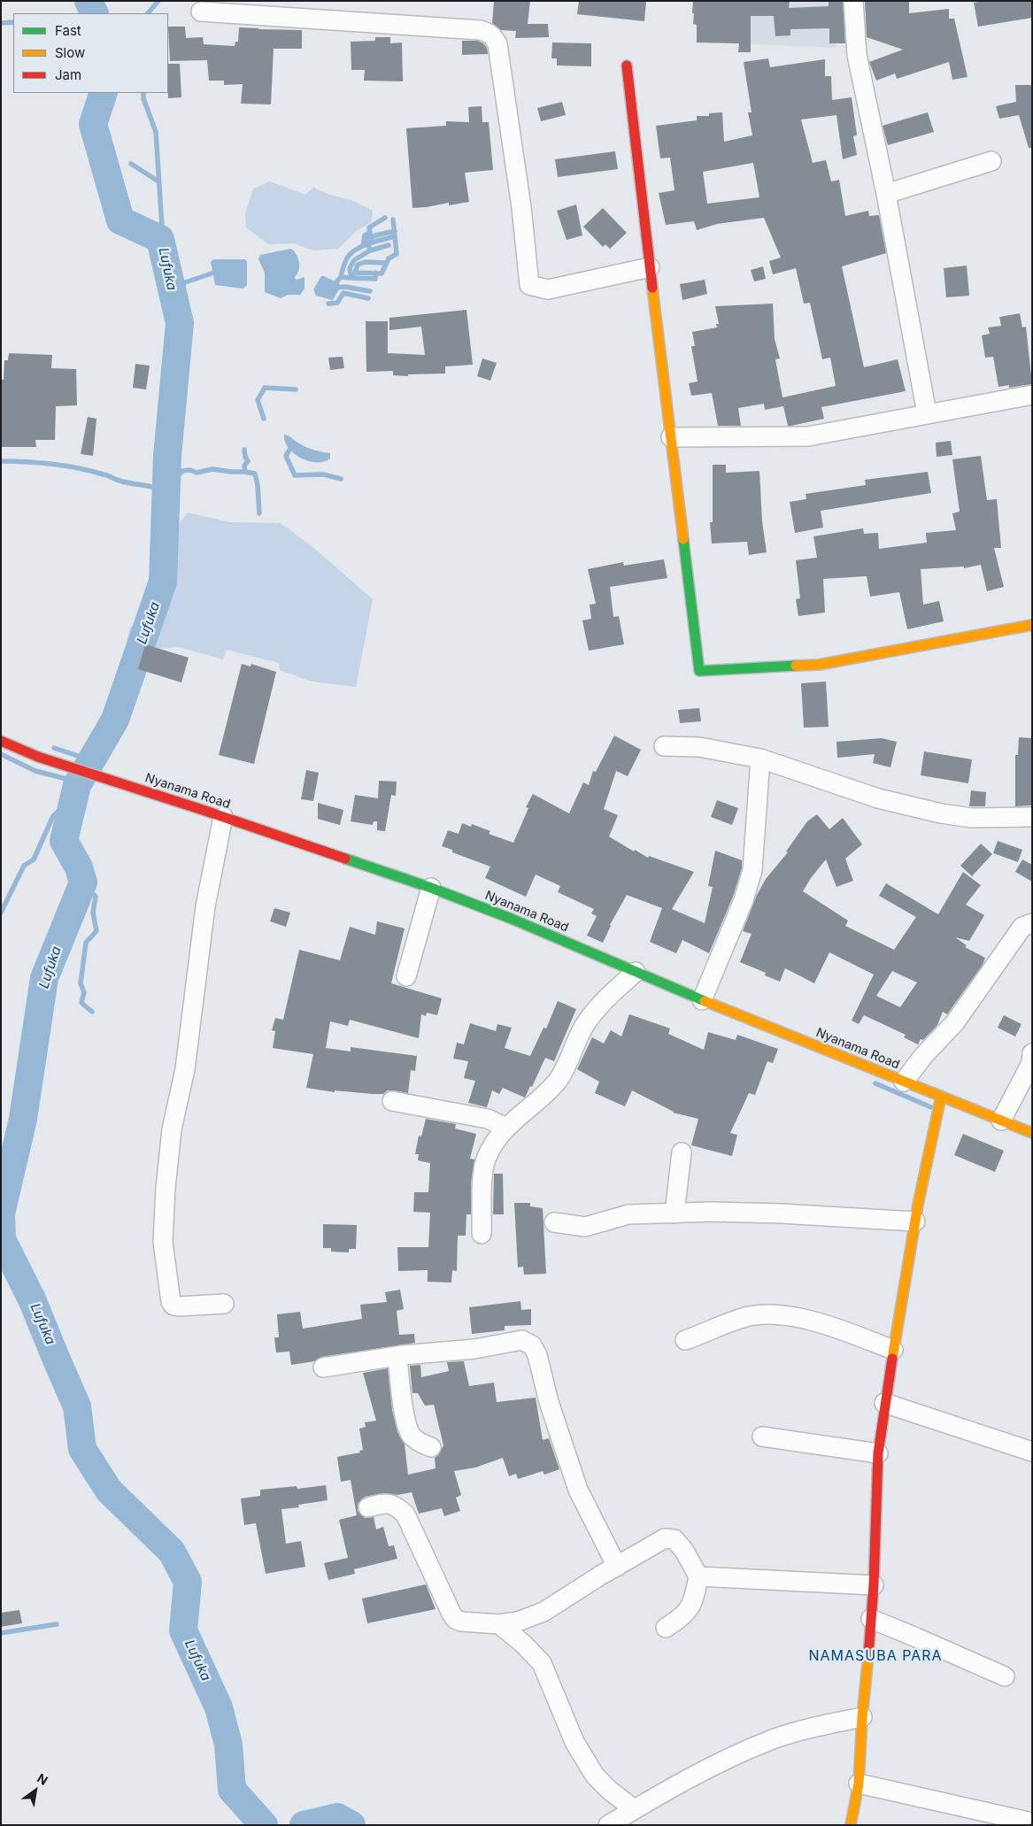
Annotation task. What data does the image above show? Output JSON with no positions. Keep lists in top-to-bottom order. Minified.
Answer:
{"streets":{"street":["Nyanama Road"]},"districts":["NAMASUBA PARA"],"water":["Lufuka"],"legend":["Fast","Slow","Jam"],"north":"top right"}
